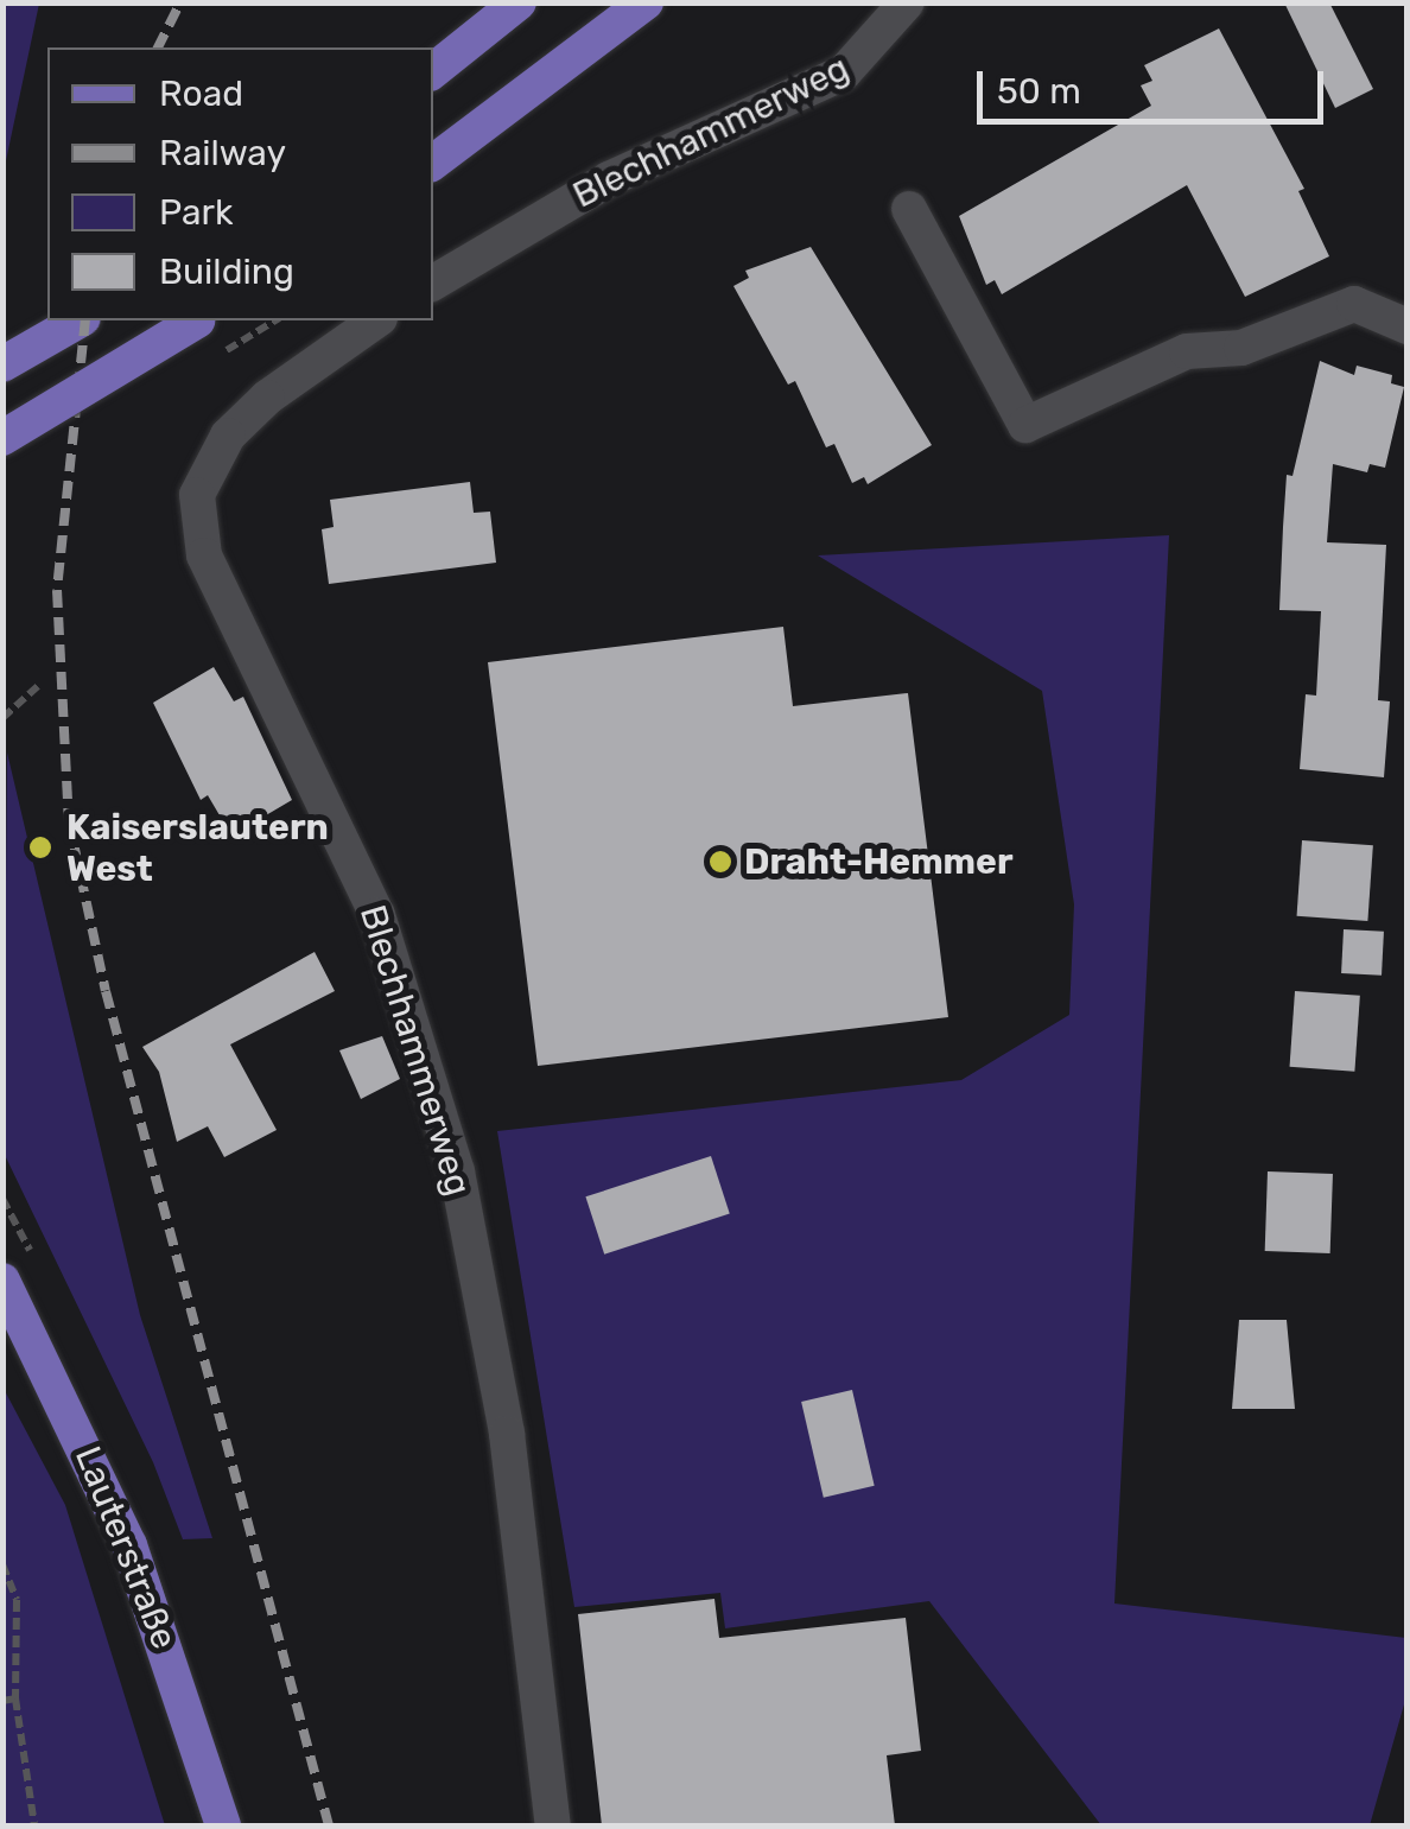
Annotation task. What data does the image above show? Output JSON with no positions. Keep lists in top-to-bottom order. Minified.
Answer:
{"streets":{"main road":["Lauterstraße"],"street":["Blechhammerweg"]},"places":["Kaiserslautern West","Draht-Hemmer"],"legend":["Road","Railway","Park","Building"],"scale_bar":"50 m"}
